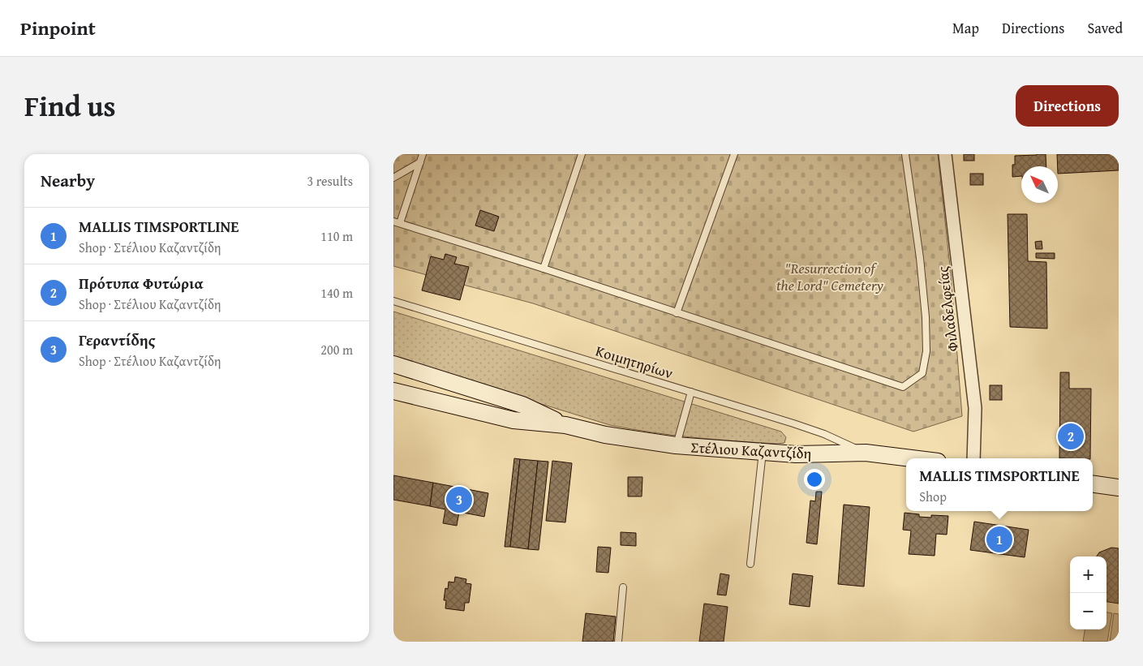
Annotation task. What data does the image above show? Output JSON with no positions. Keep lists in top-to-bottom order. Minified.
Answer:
{"streets":{"main road":["Στέλιου Καζαντζίδη"],"street":["Φιλαδελφείας"],"lane":["Κοιμητηρίων"]},"crossings":[["Κοιμητηρίων","Στέλιου Καζαντζίδη"]],"parks":["\"Resurrection of the Lord\" Cemetery"],"north":"top left","page":{"header":"Pinpoint","nav":["Map","Directions","Saved"],"title":"Find us","buttons":"Directions","heading":["Nearby","3 results"],"list":[{"mark":"1","name":"MALLIS TIMSPORTLINE","note":"Shop · Στέλιου Καζαντζίδη","value":"110 m"},{"mark":"2","name":"Πρότυπα Φυτώρια","note":"Shop · Στέλιου Καζαντζίδη","value":"140 m"},{"mark":"3","name":"Γεραντίδης","note":"Shop · Στέλιου Καζαντζίδη","value":"200 m"}],"pins":["2","3","1"],"popup":["MALLIS TIMSPORTLINE","Shop"],"map_buttons":["+","−"]}}
